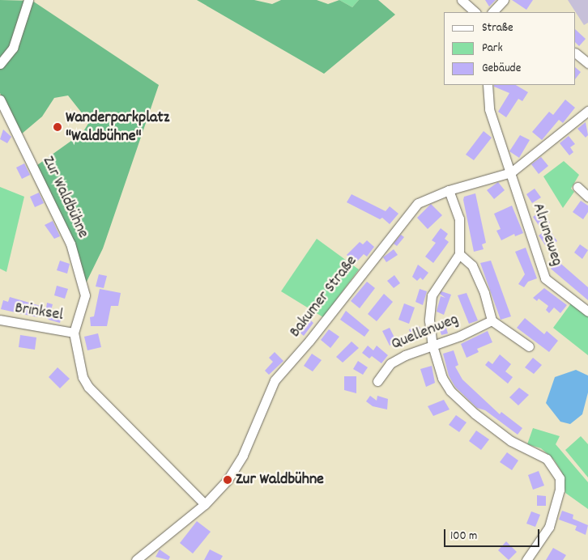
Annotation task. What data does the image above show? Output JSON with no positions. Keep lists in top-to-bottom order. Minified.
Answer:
{"streets":{"street":["Zur Waldbühne","Alruneweg","Bakumer Straße","Brinksel","Quellenweg"]},"crossings":[["Zur Waldbühne","Bakumer Straße"],["Zur Waldbühne","Brinksel"],["Alruneweg","Bakumer Straße"]],"places":["Wanderparkplatz \"Waldbühne\"","Zur Waldbühne"],"legend":["Straße","Park","Gebäude"],"scale_bar":"100 m"}
